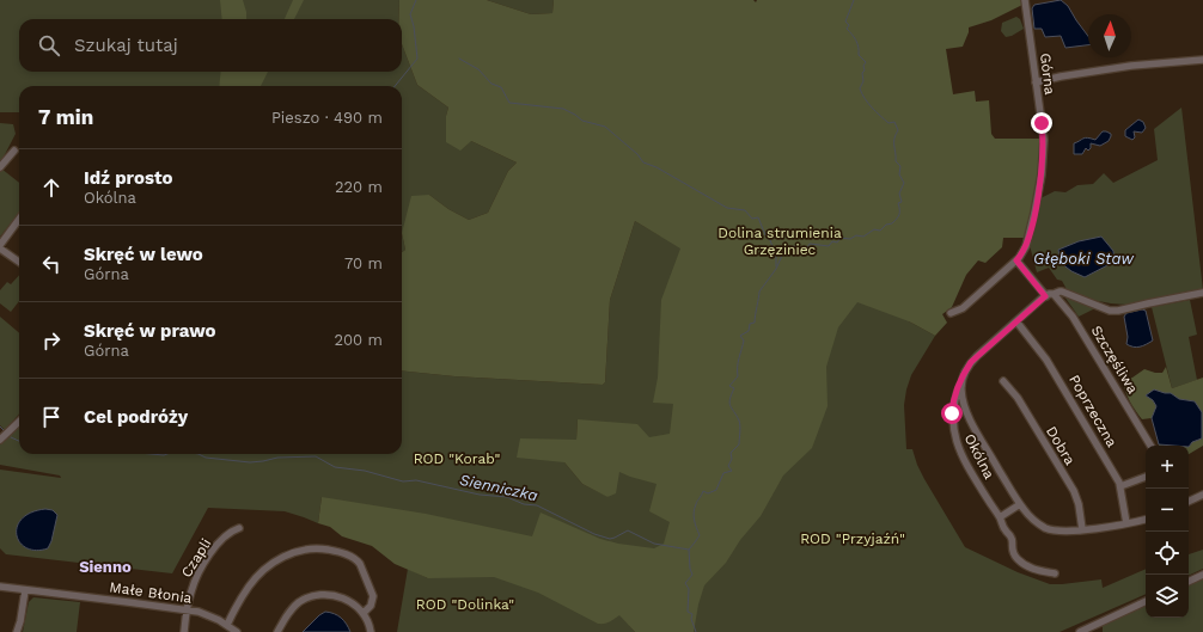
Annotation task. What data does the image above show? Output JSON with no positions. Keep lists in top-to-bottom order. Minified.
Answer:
{"streets":{"street":["Górna","Szczęśliwa","Poprzeczna","Dobra","Okólna","Czapli","Małe Błonia"]},"crossings":[["Poprzeczna","Okólna"],["Dobra","Okólna"],["Czapli","Małe Błonia"]],"districts":["Sienno"],"water":["Głęboki Staw","Sienniczka"],"parks":["Dolina strumienia Grzęziniec","ROD \"Korab\"","ROD \"Przyjaźń\"","ROD \"Dolinka\""],"north":"top","page":{"search":"Szukaj tutaj","heading":["7 min","Pieszo · 490 m"],"list":[["Idź prosto","Okólna","220 m"],["Skręć w lewo","Górna","70 m"],["Skręć w prawo","Górna","200 m"],"Cel podróży"],"map_buttons":["+","−"]}}
